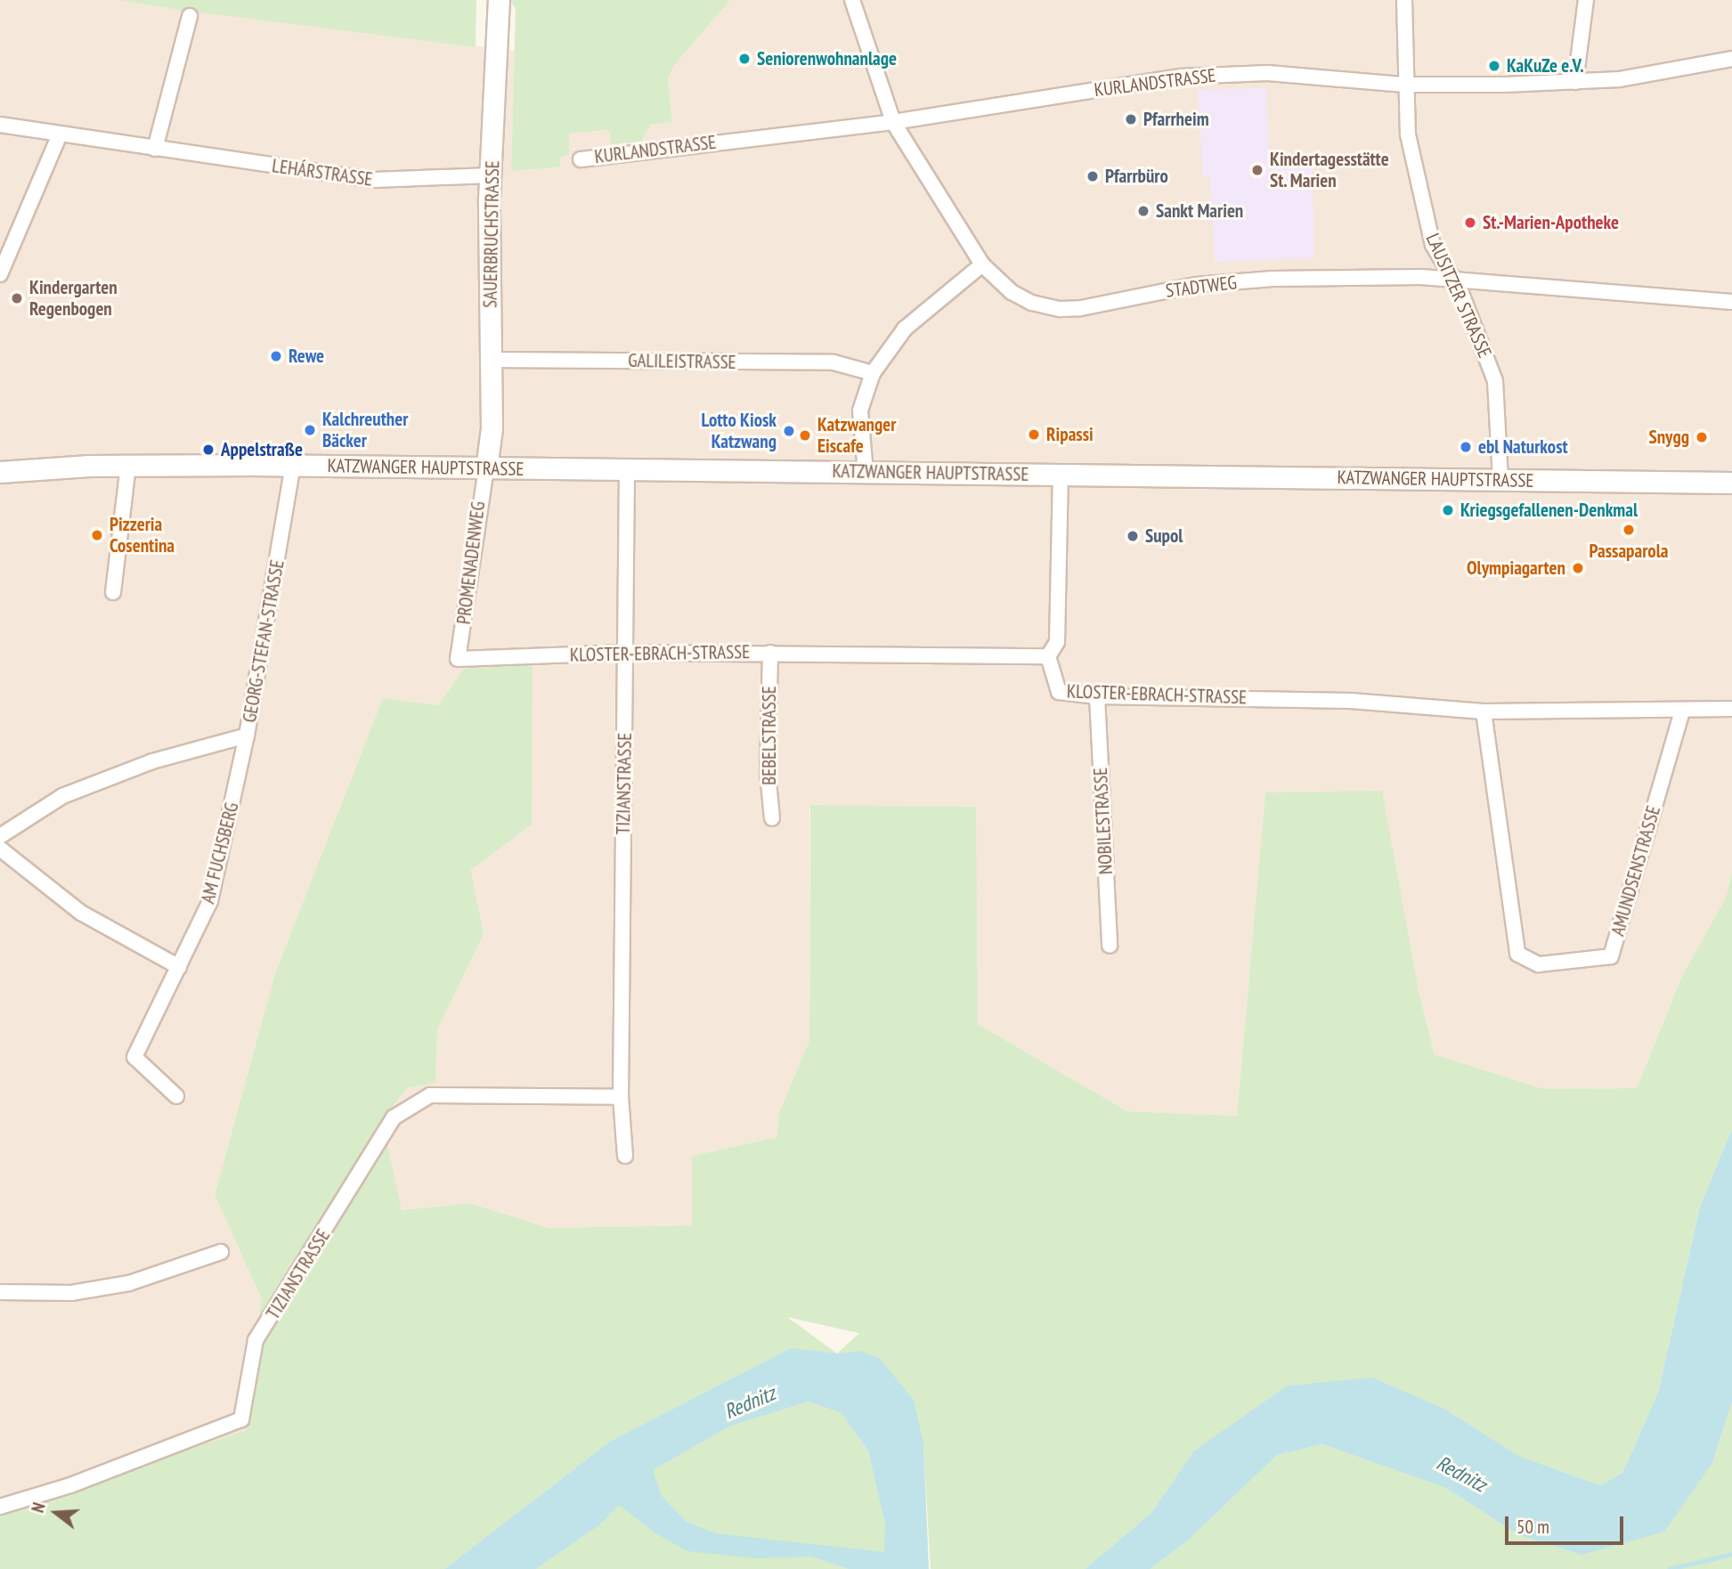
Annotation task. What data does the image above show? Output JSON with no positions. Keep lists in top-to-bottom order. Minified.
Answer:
{"streets":{"main road":["SAUERBRUCHSTRASSE","KATZWANGER HAUPTSTRASSE"],"street":["KURLANDSTRASSE","LEHÁRSTRASSE","STADTWEG","LAUSITZER STRASSE","GALILEISTRASSE","PROMENADENWEG","GEORG-STEFAN-STRASSE","KLOSTER-EBRACH-STRASSE","BEBELSTRASSE","TIZIANSTRASSE","NOBILESTRASSE","AM FUCHSBERG","AMUNDSENSTRASSE"]},"crossings":[["KURLANDSTRASSE","STADTWEG"],["KURLANDSTRASSE","LAUSITZER STRASSE"],["LEHÁRSTRASSE","SAUERBRUCHSTRASSE"],["SAUERBRUCHSTRASSE","GALILEISTRASSE"],["SAUERBRUCHSTRASSE","KATZWANGER HAUPTSTRASSE"],["SAUERBRUCHSTRASSE","PROMENADENWEG"],["STADTWEG","LAUSITZER STRASSE"],["LAUSITZER STRASSE","KATZWANGER HAUPTSTRASSE"],["KATZWANGER HAUPTSTRASSE","PROMENADENWEG"],["KATZWANGER HAUPTSTRASSE","GEORG-STEFAN-STRASSE"],["KATZWANGER HAUPTSTRASSE","TIZIANSTRASSE"],["PROMENADENWEG","KLOSTER-EBRACH-STRASSE"],["GEORG-STEFAN-STRASSE","AM FUCHSBERG"],["KLOSTER-EBRACH-STRASSE","BEBELSTRASSE"],["KLOSTER-EBRACH-STRASSE","TIZIANSTRASSE"],["KLOSTER-EBRACH-STRASSE","NOBILESTRASSE"],["KLOSTER-EBRACH-STRASSE","AMUNDSENSTRASSE"]],"water":["Rednitz"],"places":["Seniorenwohnanlage","KaKuZe e.V.","Pfarrheim","Kindertagesstätte St. Marien","Pfarrbüro","Sankt Marien","St.-Marien-Apotheke","Kindergarten Regenbogen","Rewe","Kalchreuther Bäcker","Lotto Kiosk Katzwang","Ripassi","Katzwanger Eiscafe","Snygg","ebl Naturkost","Appelstraße","Kriegsgefallenen-Denkmal","Passaparola","Pizzeria Cosentina","Supol","Olympiagarten"],"scale_bar":"50 m","north":"left"}
